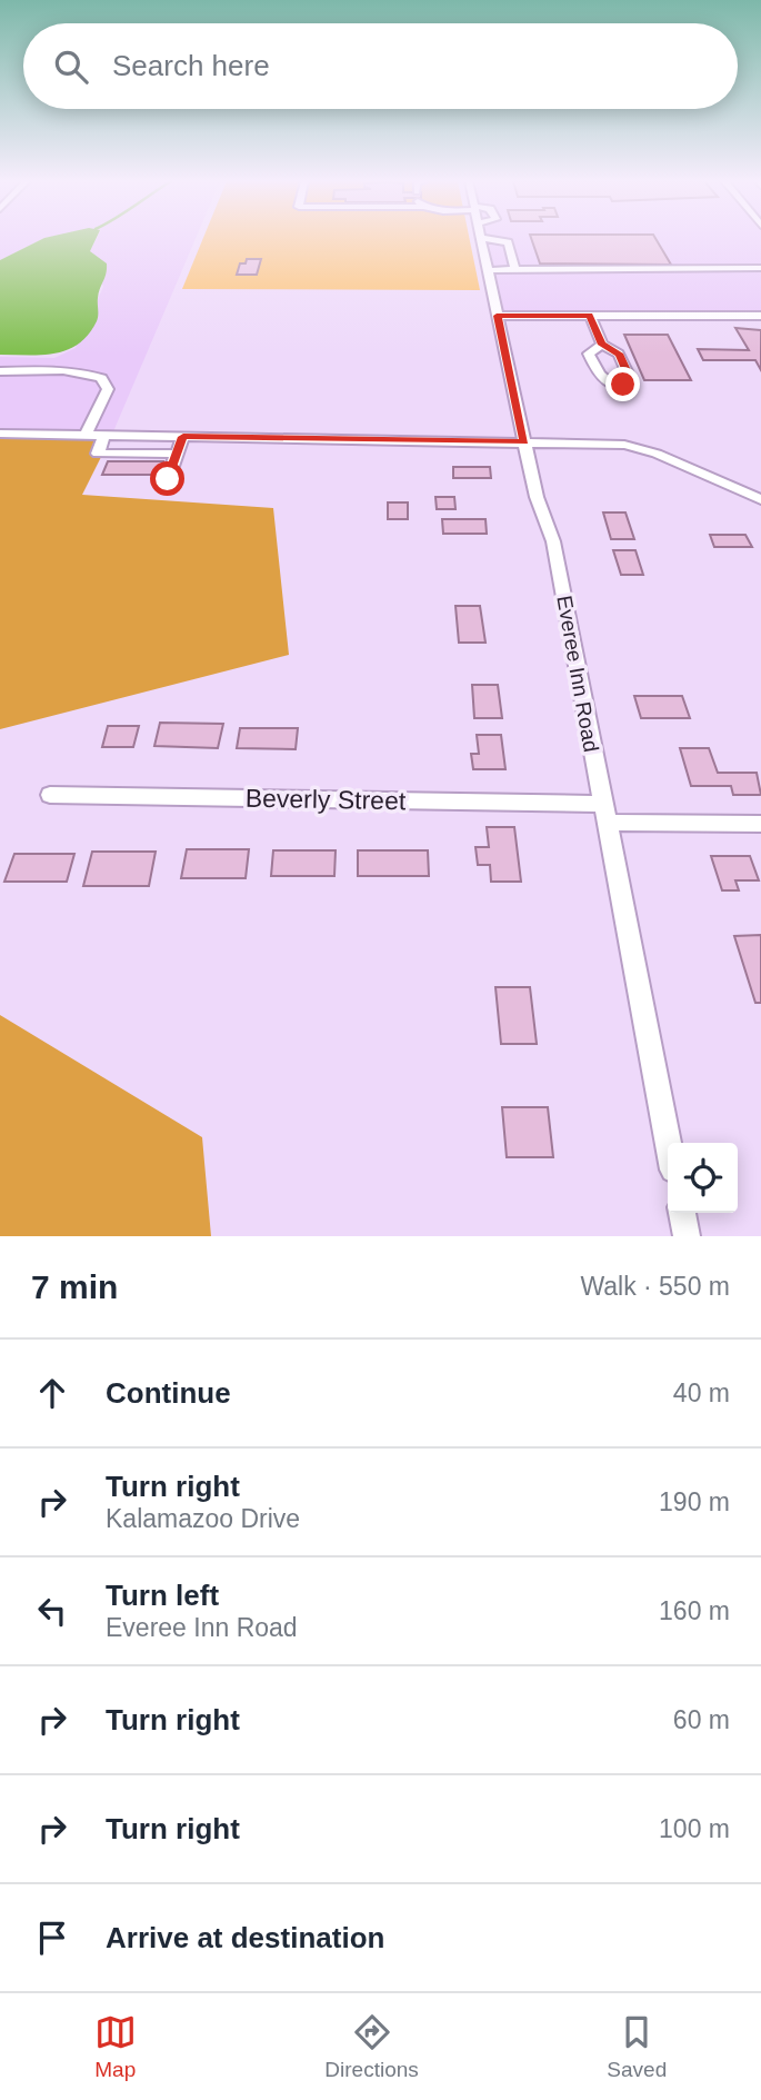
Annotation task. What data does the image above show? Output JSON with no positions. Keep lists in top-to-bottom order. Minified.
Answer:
{"streets":{"street":["Everee Inn Road","Beverly Street"]},"crossings":[["Everee Inn Road","Beverly Street"]],"page":{"search":"Search here","heading":["7 min","Walk · 550 m"],"list":[["Continue","40 m"],["Turn right","Kalamazoo Drive","190 m"],["Turn left","Everee Inn Road","160 m"],["Turn right","60 m"],["Turn right","100 m"],"Arrive at destination"],"nav":["Map","Directions","Saved"]}}
